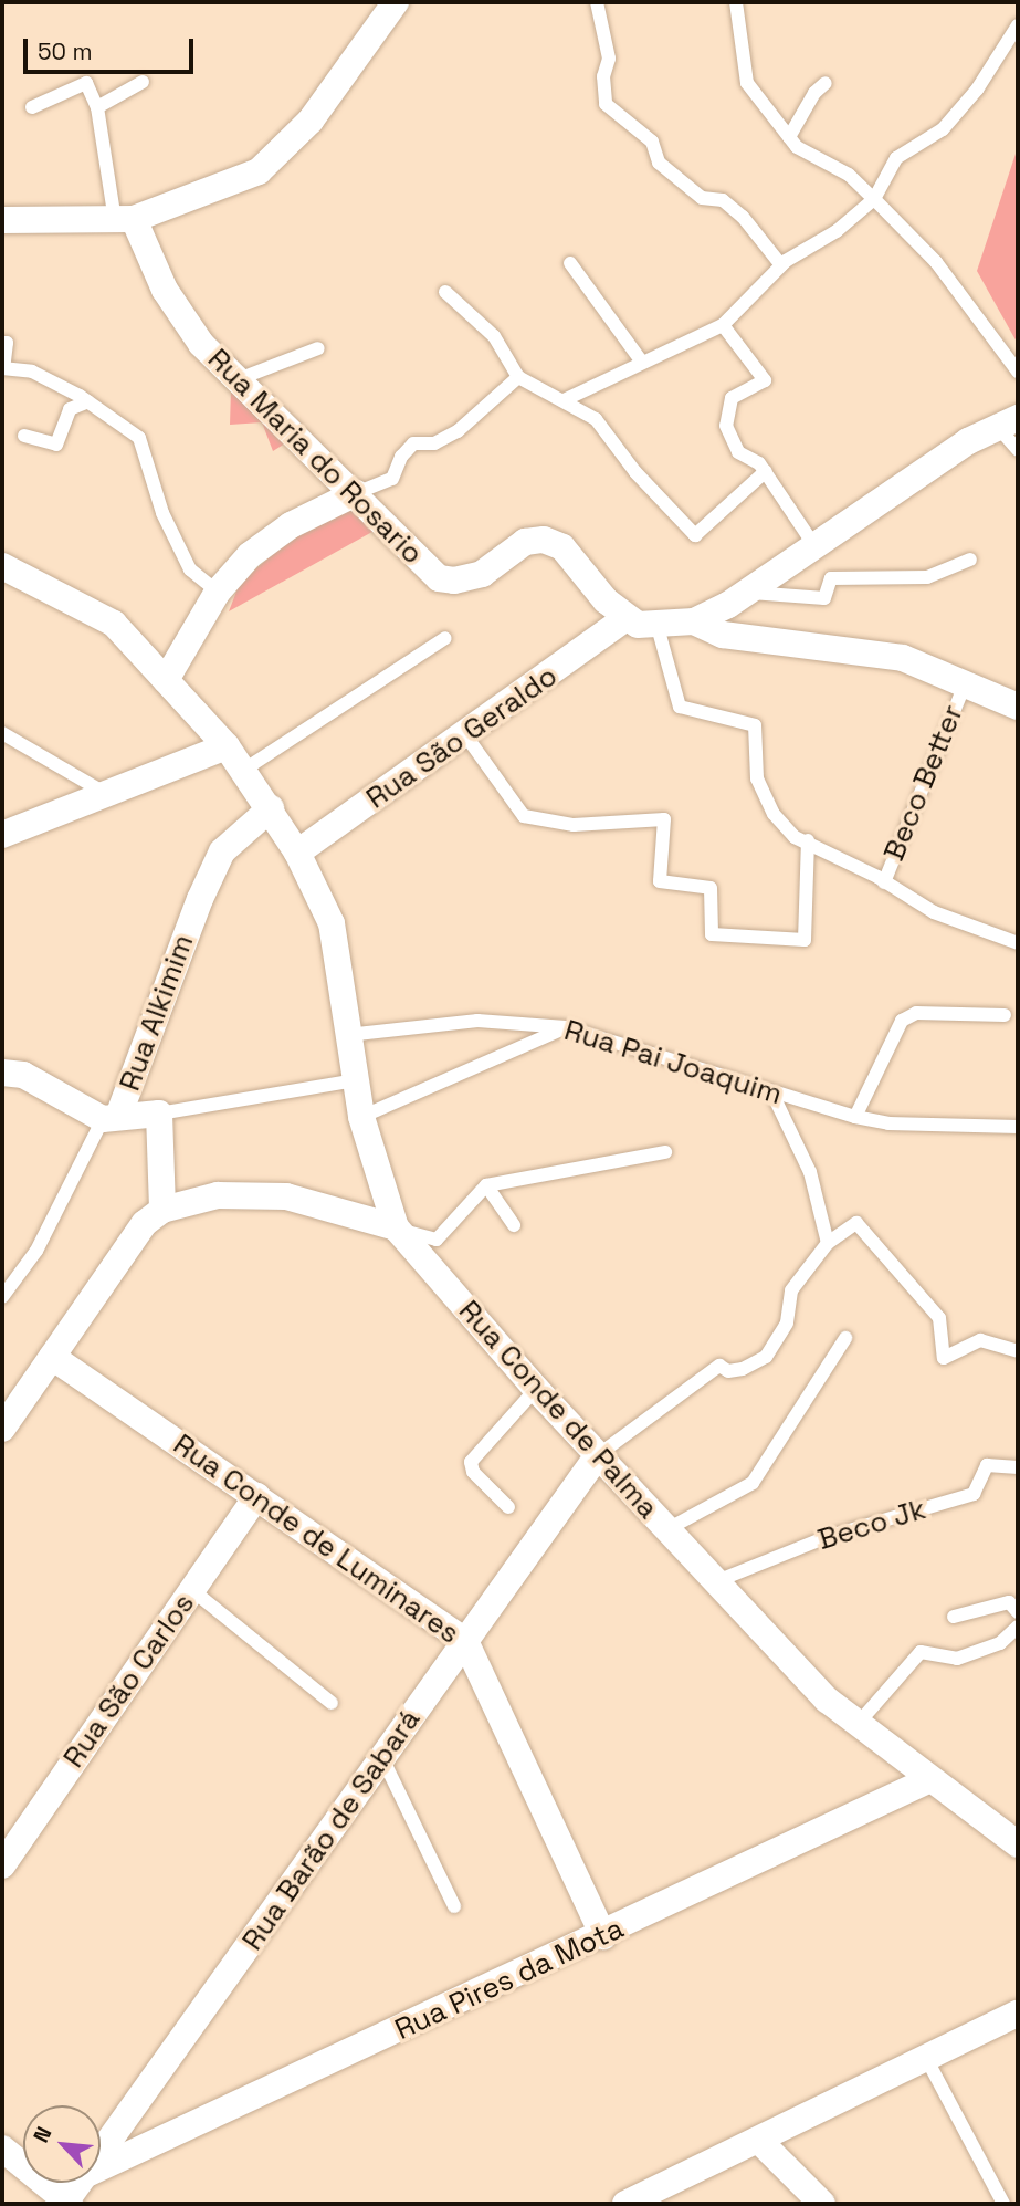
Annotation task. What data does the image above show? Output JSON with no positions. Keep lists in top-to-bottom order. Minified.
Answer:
{"streets":{"street":["Rua Maria do Rosario","Rua São Geraldo","Rua Alkimim","Rua Conde de Palma","Rua Conde de Luminares","Rua São Carlos","Rua Barão de Sabará","Rua Pires da Mota"],"lane":["Beco Better","Rua Pai Joaquim","Beco Jk"]},"crossings":[["Rua Maria do Rosario","Rua São Geraldo"],["Rua São Geraldo","Rua Conde de Palma"],["Rua Alkimim","Rua Conde de Palma"],["Rua Pai Joaquim","Rua Conde de Palma"],["Rua Conde de Palma","Beco Jk"],["Rua Conde de Palma","Rua Barão de Sabará"],["Rua Conde de Palma","Rua Pires da Mota"],["Rua Conde de Luminares","Rua São Carlos"],["Rua Conde de Luminares","Rua Barão de Sabará"],["Rua Conde de Luminares","Rua Pires da Mota"]],"scale_bar":"50 m","north":"top left"}
